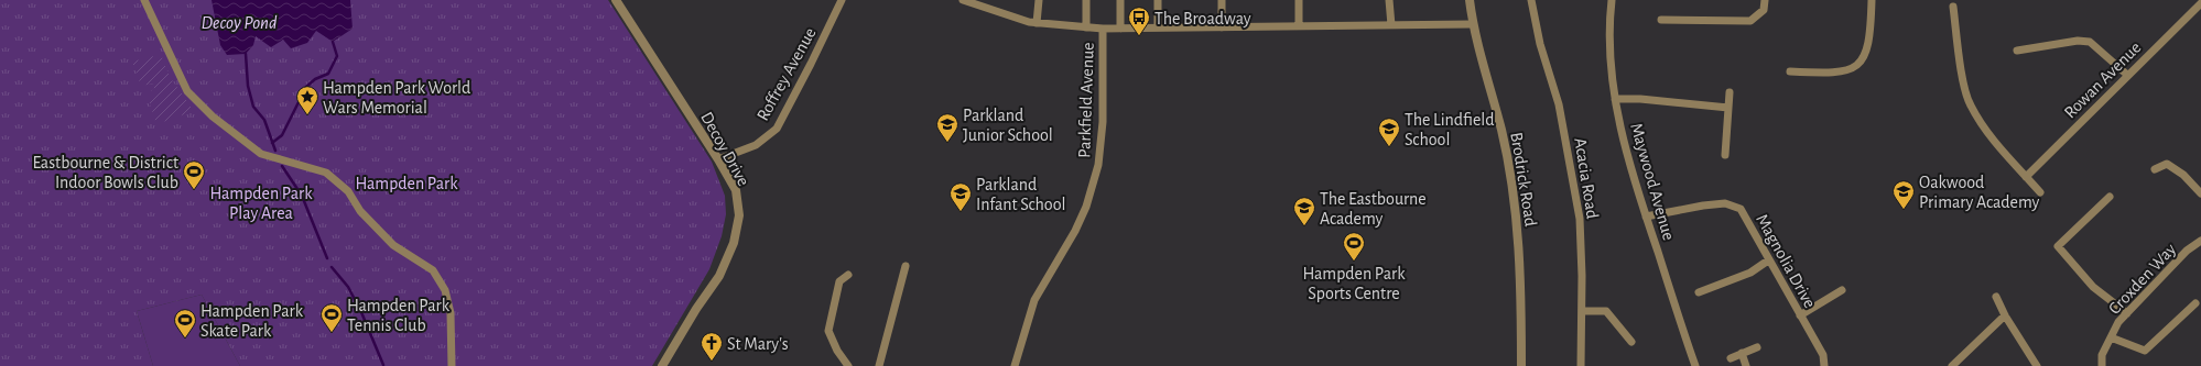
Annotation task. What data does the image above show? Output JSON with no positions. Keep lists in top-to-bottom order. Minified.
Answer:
{"streets":{"street":["Roffrey Avenue","Rowan Avenue","Parkfield Avenue","Decoy Drive","Acacia Road","Brodrick Road","Maywood Avenue","Magnolia Drive","Croxden Way"]},"crossings":[["Roffrey Avenue","Decoy Drive"],["Maywood Avenue","Magnolia Drive"]],"water":["Decoy Pond"],"parks":["Hampden Park","Hampden Park Play Area"],"places":{"bus stop":["The Broadway"],"place":["Hampden Park World Wars Memorial"],"school or university":["Parkland Junior School","The Lindfield School","Oakwood Primary Academy","Parkland Infant School","The Eastbourne Academy"],"sports":["Eastbourne & District Indoor Bowls Club","Hampden Park Sports Centre","Hampden Park Tennis Club","Hampden Park Skate Park"],"church":["St Mary's"]}}
